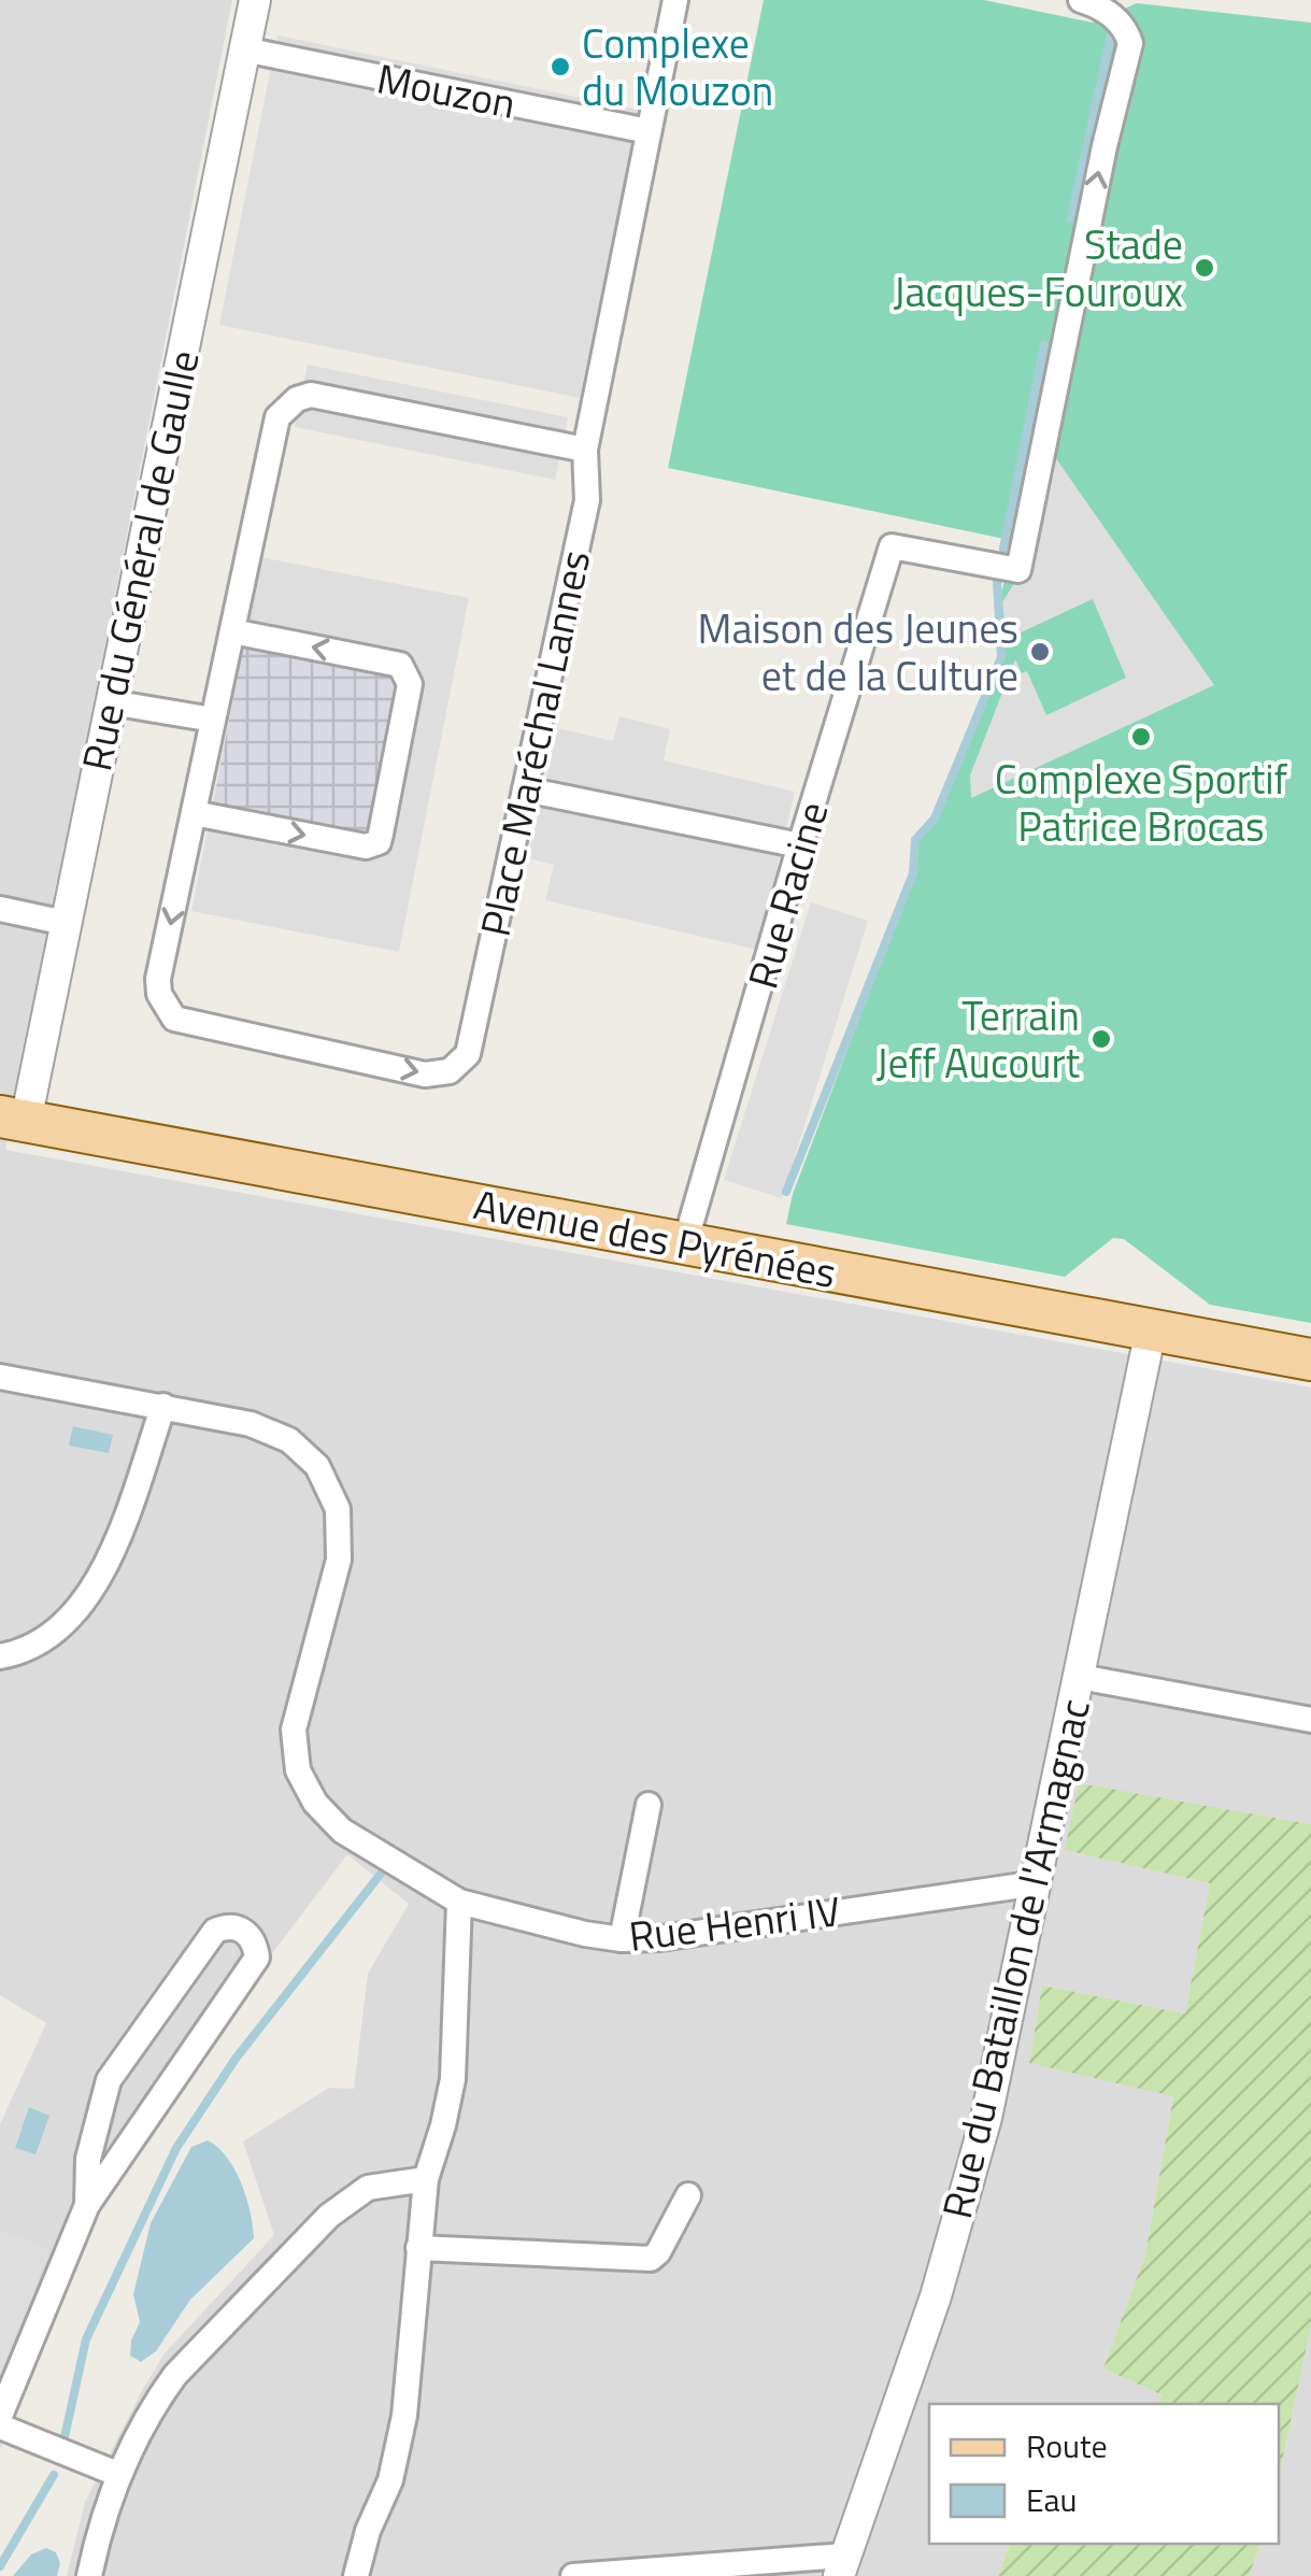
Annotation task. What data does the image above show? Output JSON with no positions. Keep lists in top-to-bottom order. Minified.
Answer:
{"streets":{"main road":["Avenue des Pyrénées"],"street":["Mouzon","Rue du Général de Gaulle","Place Maréchal Lannes","Rue Racine","Rue Henri IV","Rue du Bataillon de l'Armagnac"]},"crossings":[["Mouzon","Rue du Général de Gaulle"],["Rue du Général de Gaulle","Avenue des Pyrénées"],["Rue Racine","Avenue des Pyrénées"],["Avenue des Pyrénées","Rue du Bataillon de l'Armagnac"],["Rue Henri IV","Rue du Bataillon de l'Armagnac"]],"one_way":["Rue Racine"],"places":["Complexe du Mouzon","Stade Jacques-Fouroux","Maison des Jeunes et de la Culture","Complexe Sportif Patrice Brocas","Terrain Jeff Aucourt"],"legend":["Route","Eau"]}
